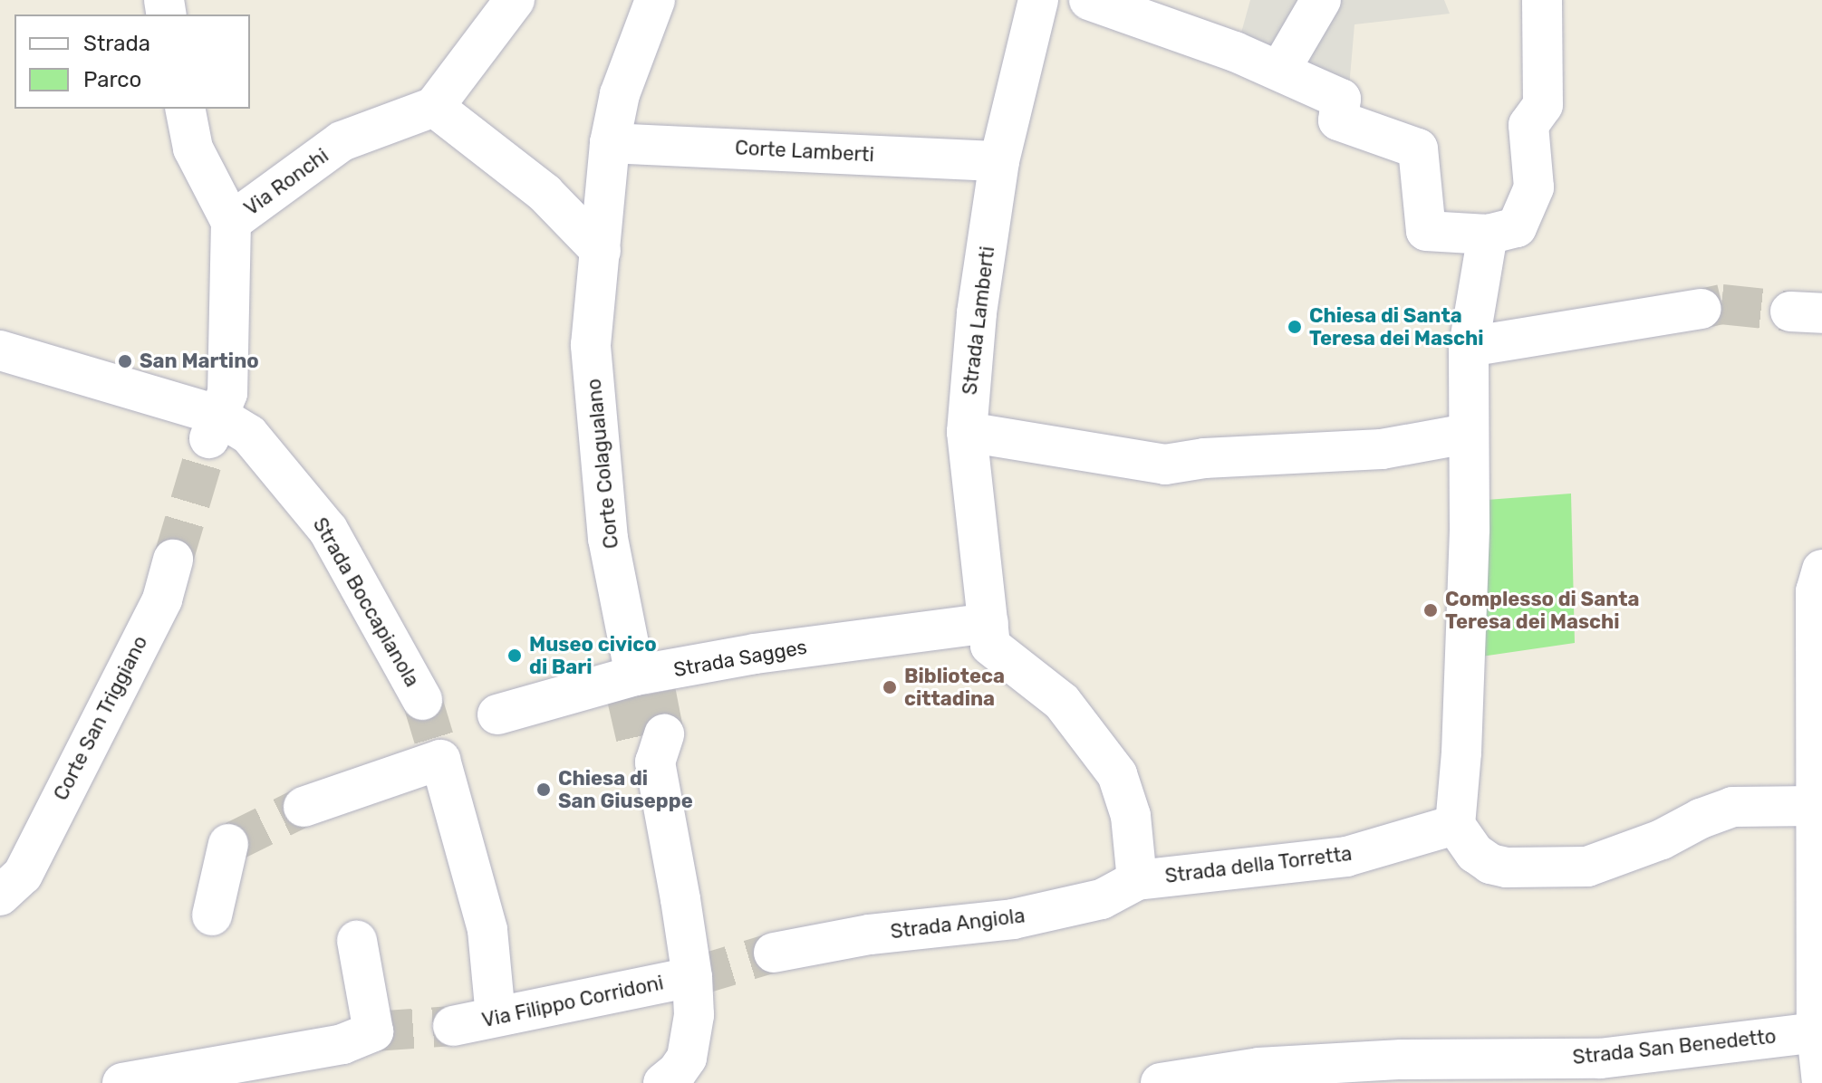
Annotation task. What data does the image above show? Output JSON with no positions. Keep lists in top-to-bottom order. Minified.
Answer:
{"streets":{"street":["Corte Lamberti","Via Ronchi","Strada Lamberti","Corte Colagualano","Strada Boccapianola","Strada Sagges","Corte San Triggiano","Strada della Torretta","Strada Angiola","Via Filippo Corridoni","Strada San Benedetto"]},"crossings":[["Corte Lamberti","Strada Lamberti"],["Corte Lamberti","Corte Colagualano"],["Strada Lamberti","Strada Sagges"],["Corte Colagualano","Strada Sagges"],["Strada della Torretta","Strada Angiola"]],"places":["Chiesa di Santa Teresa dei Maschi","San Martino","Complesso di Santa Teresa dei Maschi","Museo civico di Bari","Biblioteca cittadina","Chiesa di San Giuseppe"],"legend":["Strada","Parco"]}
